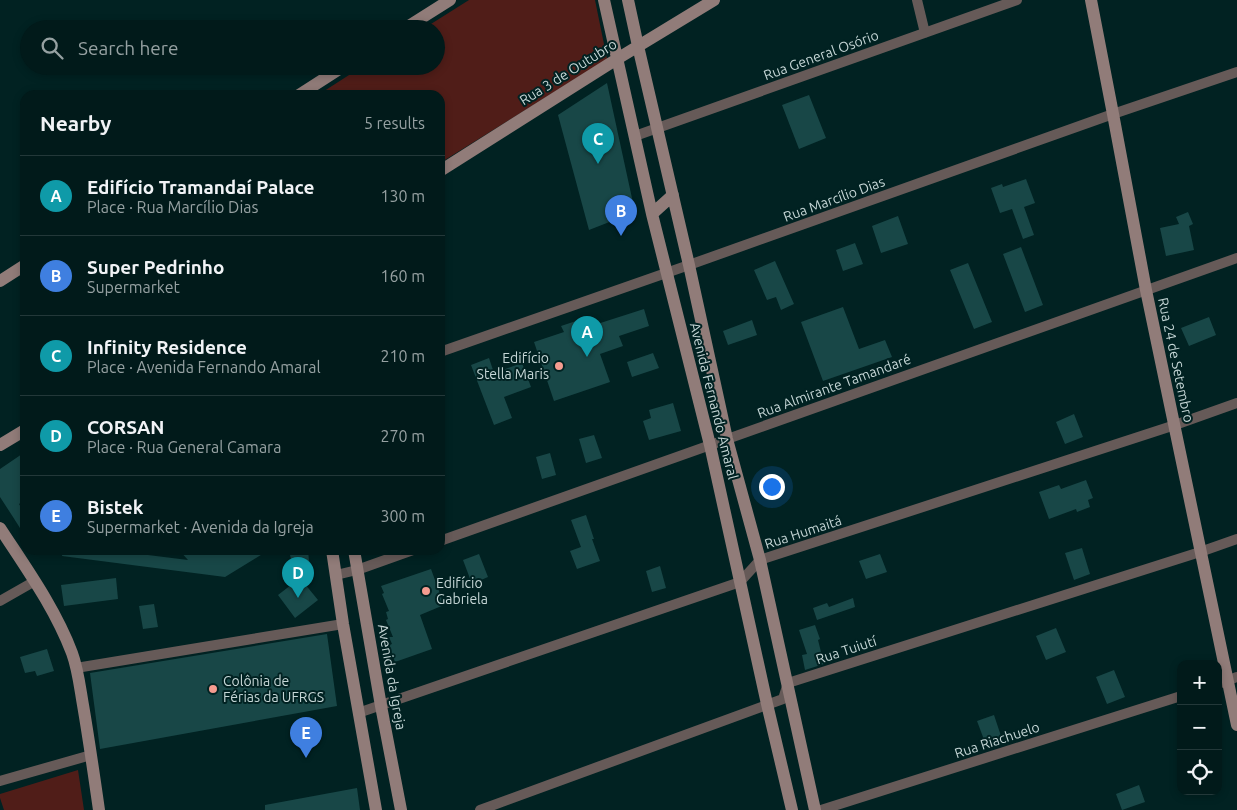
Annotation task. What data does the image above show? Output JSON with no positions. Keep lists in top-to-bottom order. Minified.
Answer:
{"streets":{"street":["Rua General Osório","Rua 3 de Outubro","Rua Marcílio Dias","Rua 24 de Setembro","Rua Almirante Tamandaré","Avenida Fernando Amaral","Rua Humaitá","Rua Tuiutí","Avenida da Igreja","Rua Riachuelo"]},"crossings":[["Rua General Osório","Avenida Fernando Amaral"],["Rua 3 de Outubro","Avenida Fernando Amaral"],["Rua Marcílio Dias","Rua 24 de Setembro"],["Rua Marcílio Dias","Avenida Fernando Amaral"],["Rua 24 de Setembro","Rua Almirante Tamandaré"],["Rua 24 de Setembro","Rua Humaitá"],["Rua 24 de Setembro","Rua Tuiutí"],["Rua Almirante Tamandaré","Avenida Fernando Amaral"],["Avenida Fernando Amaral","Rua Humaitá"],["Avenida Fernando Amaral","Rua Tuiutí"],["Rua Humaitá","Avenida da Igreja"]],"places":["Edifício Stella Maris","Edifício Gabriela","Colônia de Férias da UFRGS"],"page":{"search":"Search here","heading":["Nearby","5 results"],"pins":["C","B","A","D","E"],"list":[{"mark":"A","name":"Edifício Tramandaí Palace","note":"Place · Rua Marcílio Dias","value":"130 m"},{"mark":"B","name":"Super Pedrinho","note":"Supermarket","value":"160 m"},{"mark":"C","name":"Infinity Residence","note":"Place · Avenida Fernando Amaral","value":"210 m"},{"mark":"D","name":"CORSAN","note":"Place · Rua General Camara","value":"270 m"},{"mark":"E","name":"Bistek","note":"Supermarket · Avenida da Igreja","value":"300 m"}],"map_buttons":["+","−"]}}
